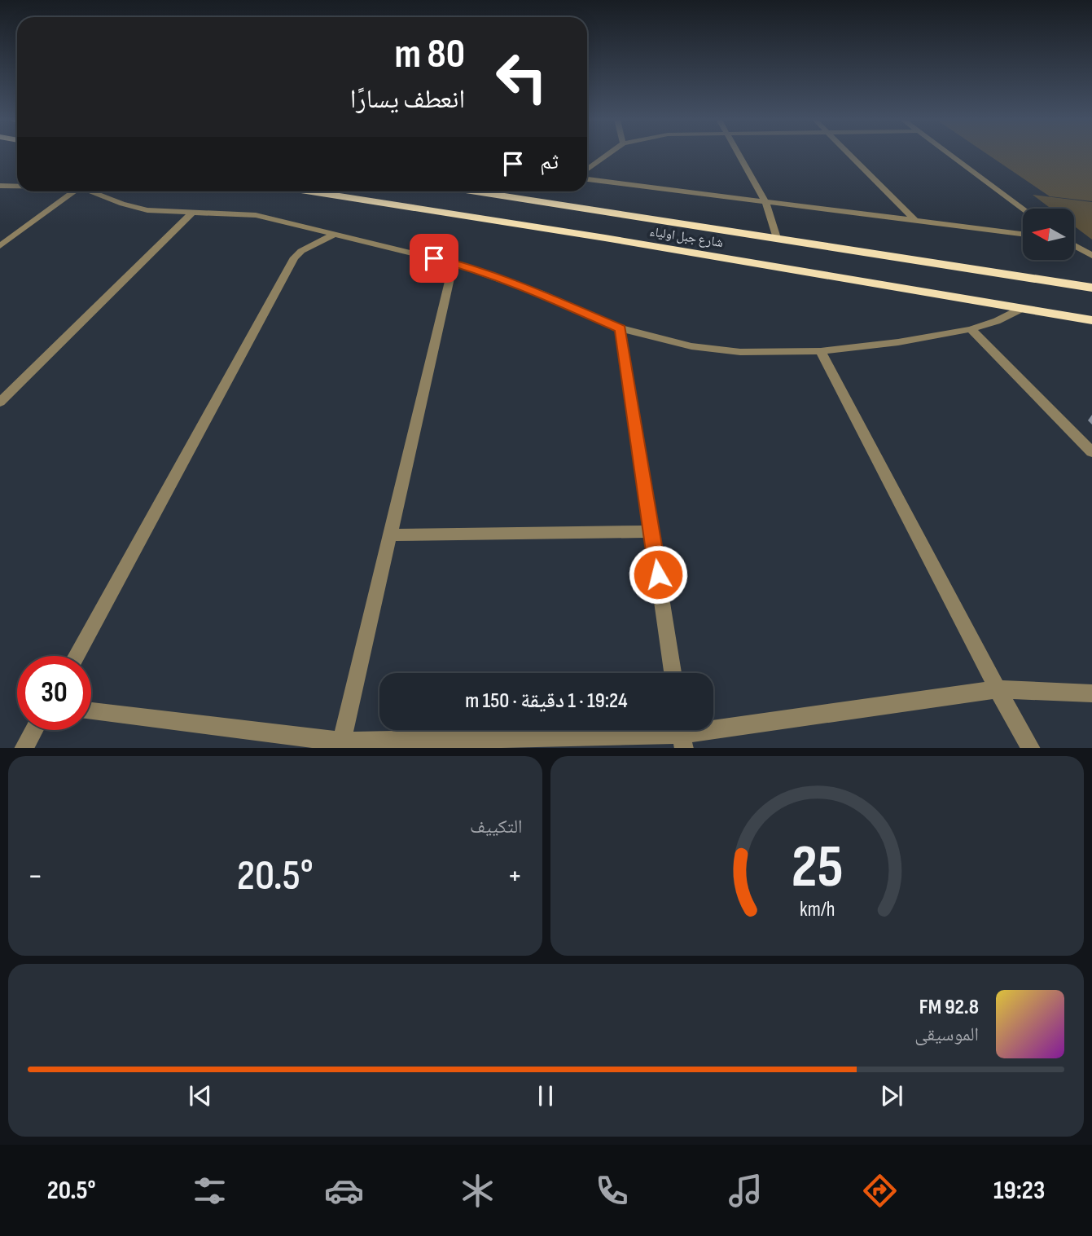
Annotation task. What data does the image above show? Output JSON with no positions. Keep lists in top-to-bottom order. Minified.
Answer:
{"streets":{"highway":["شارع جبل اولياء"]},"north":"left","page":{"turn":["80 m","انعطف يسارًا"],"then":"ثم","limit":"30","trip":"19:24 · 1 دقيقة · 150 m","tile":"التكييف","heat":["−","20.5°","+"],"song":["92.8 FM","الموسيقى"],"tabs":["19:23","20.5°"],"gauge":["25","km/h"]}}
